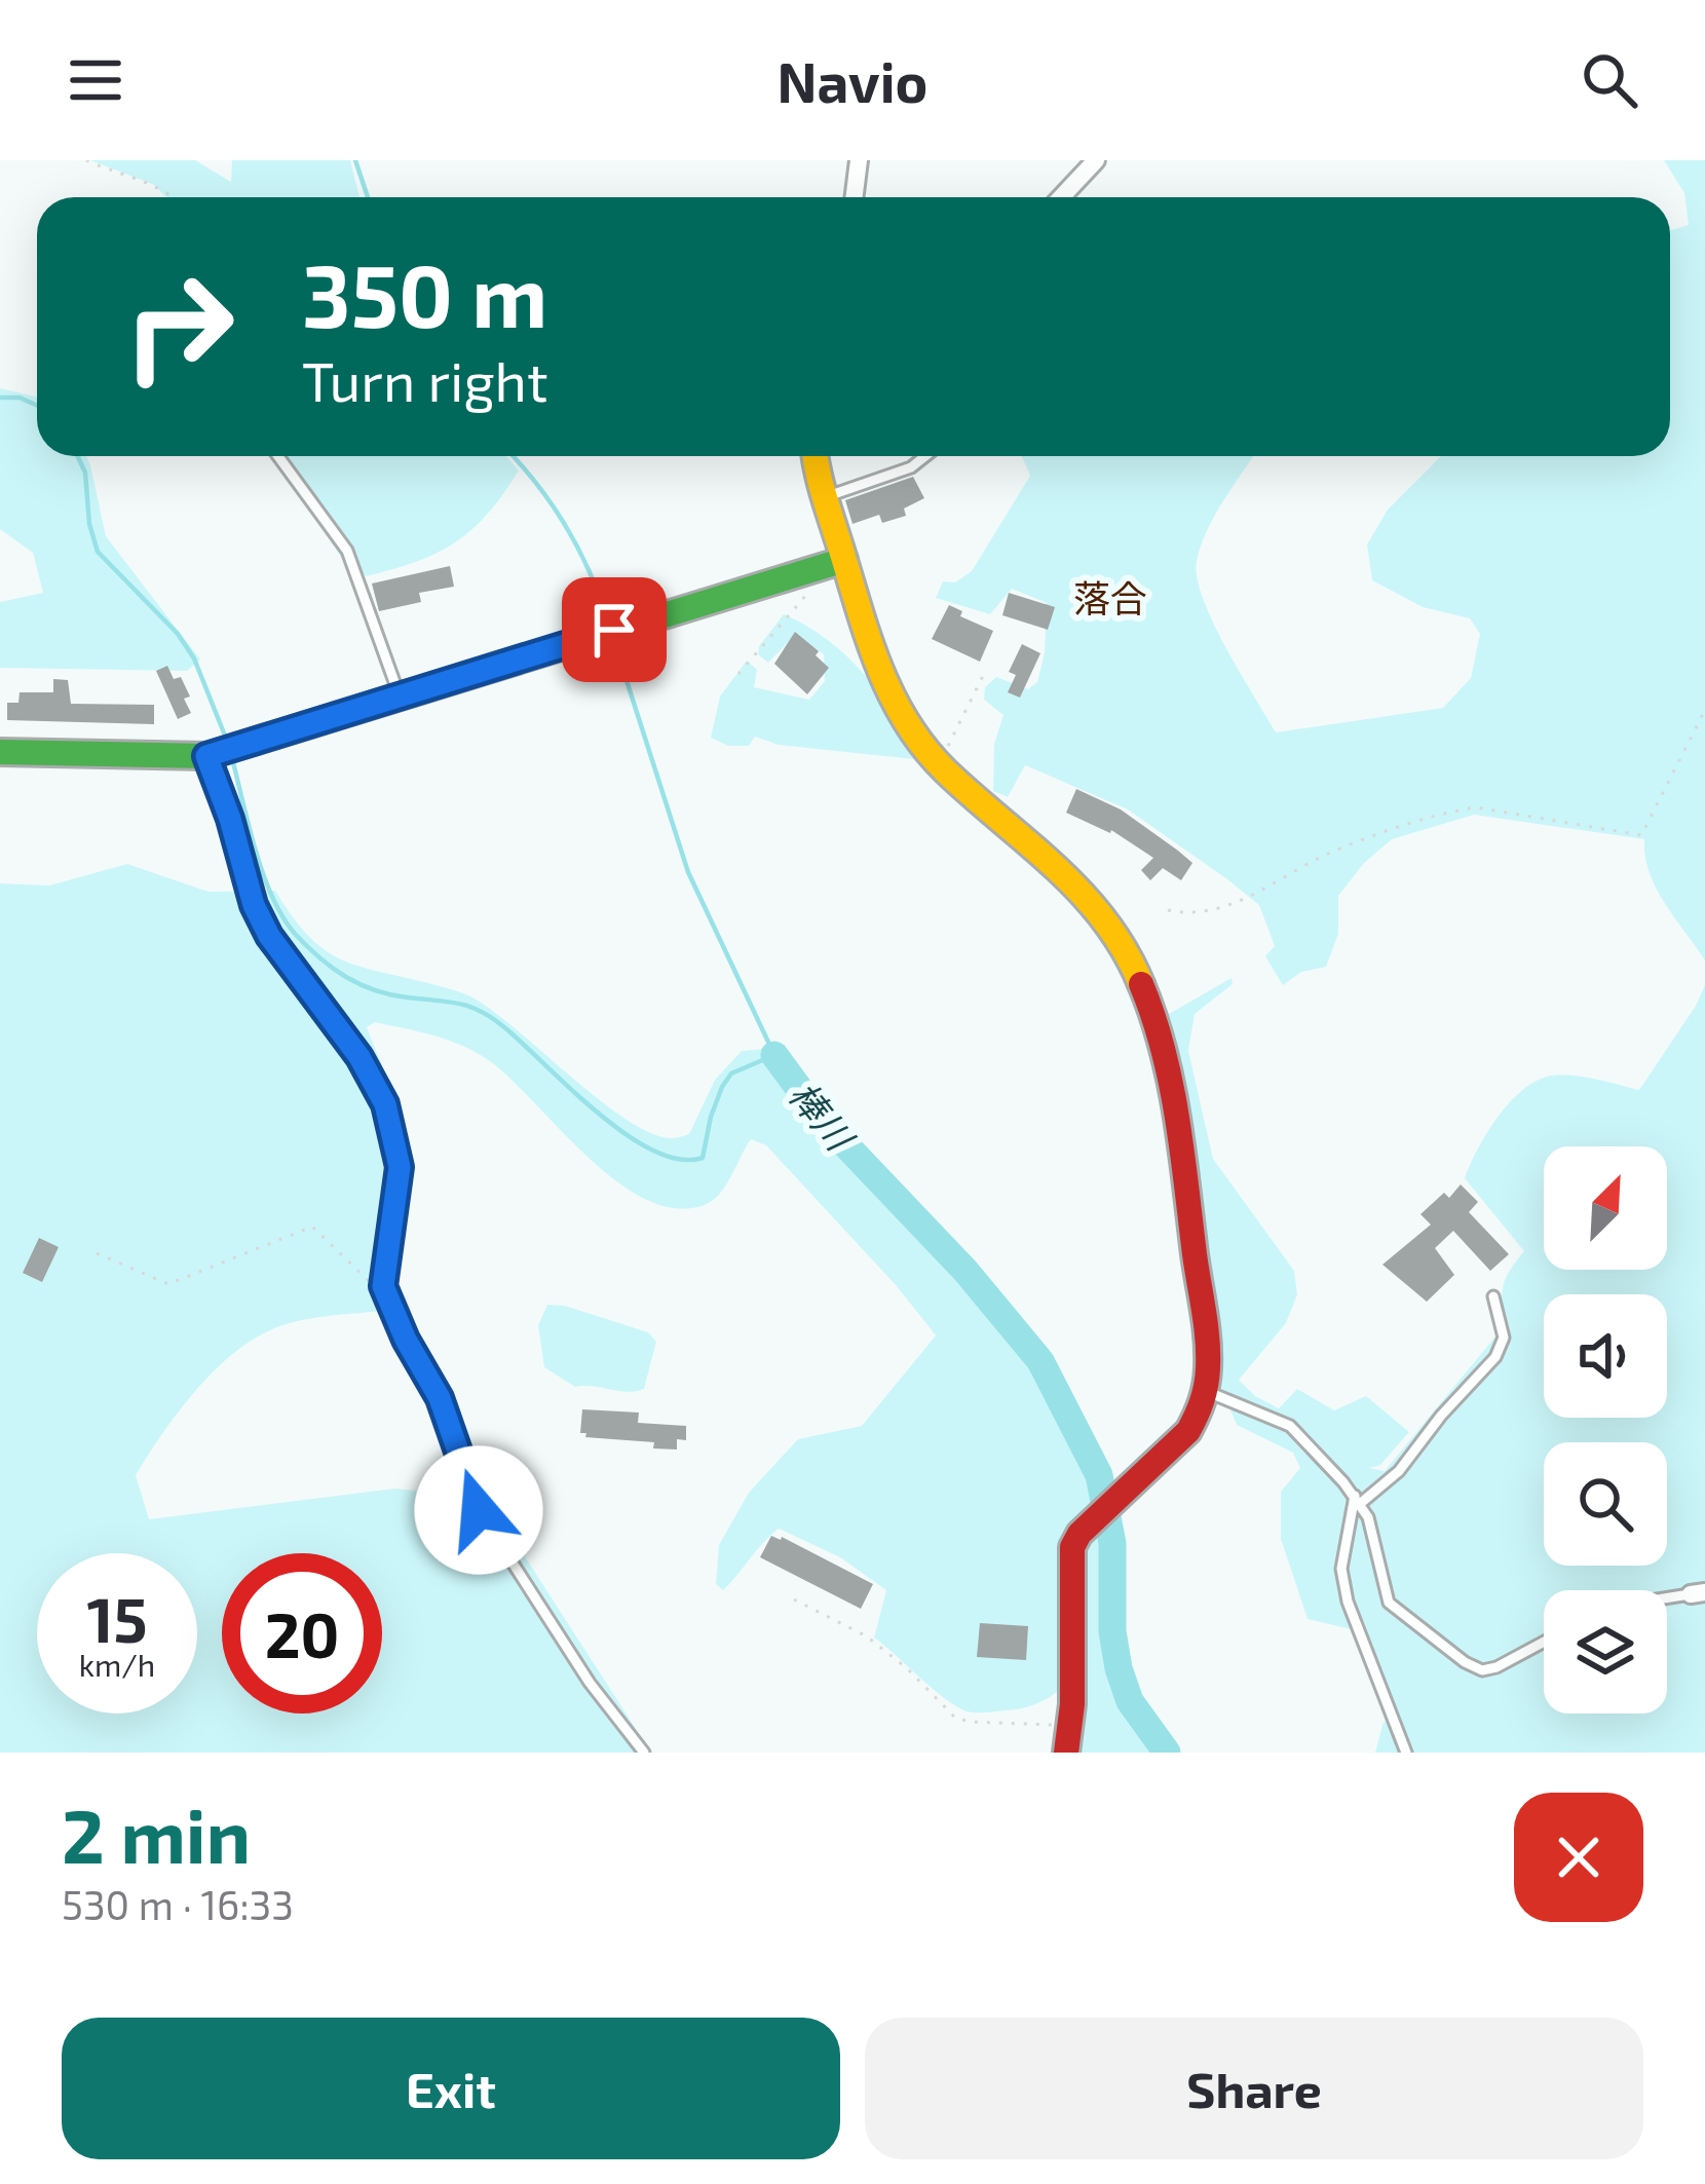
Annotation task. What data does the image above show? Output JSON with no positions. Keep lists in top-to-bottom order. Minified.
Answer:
{"districts":["落合"],"water":["棒川"],"north":"top right","page":{"header":"Navio","turn":["350 m","Turn right"],"speed":"15 km/h","limit":"20","heading":["2 min","530 m · 16:33"],"buttons":["Exit","Share"]}}
